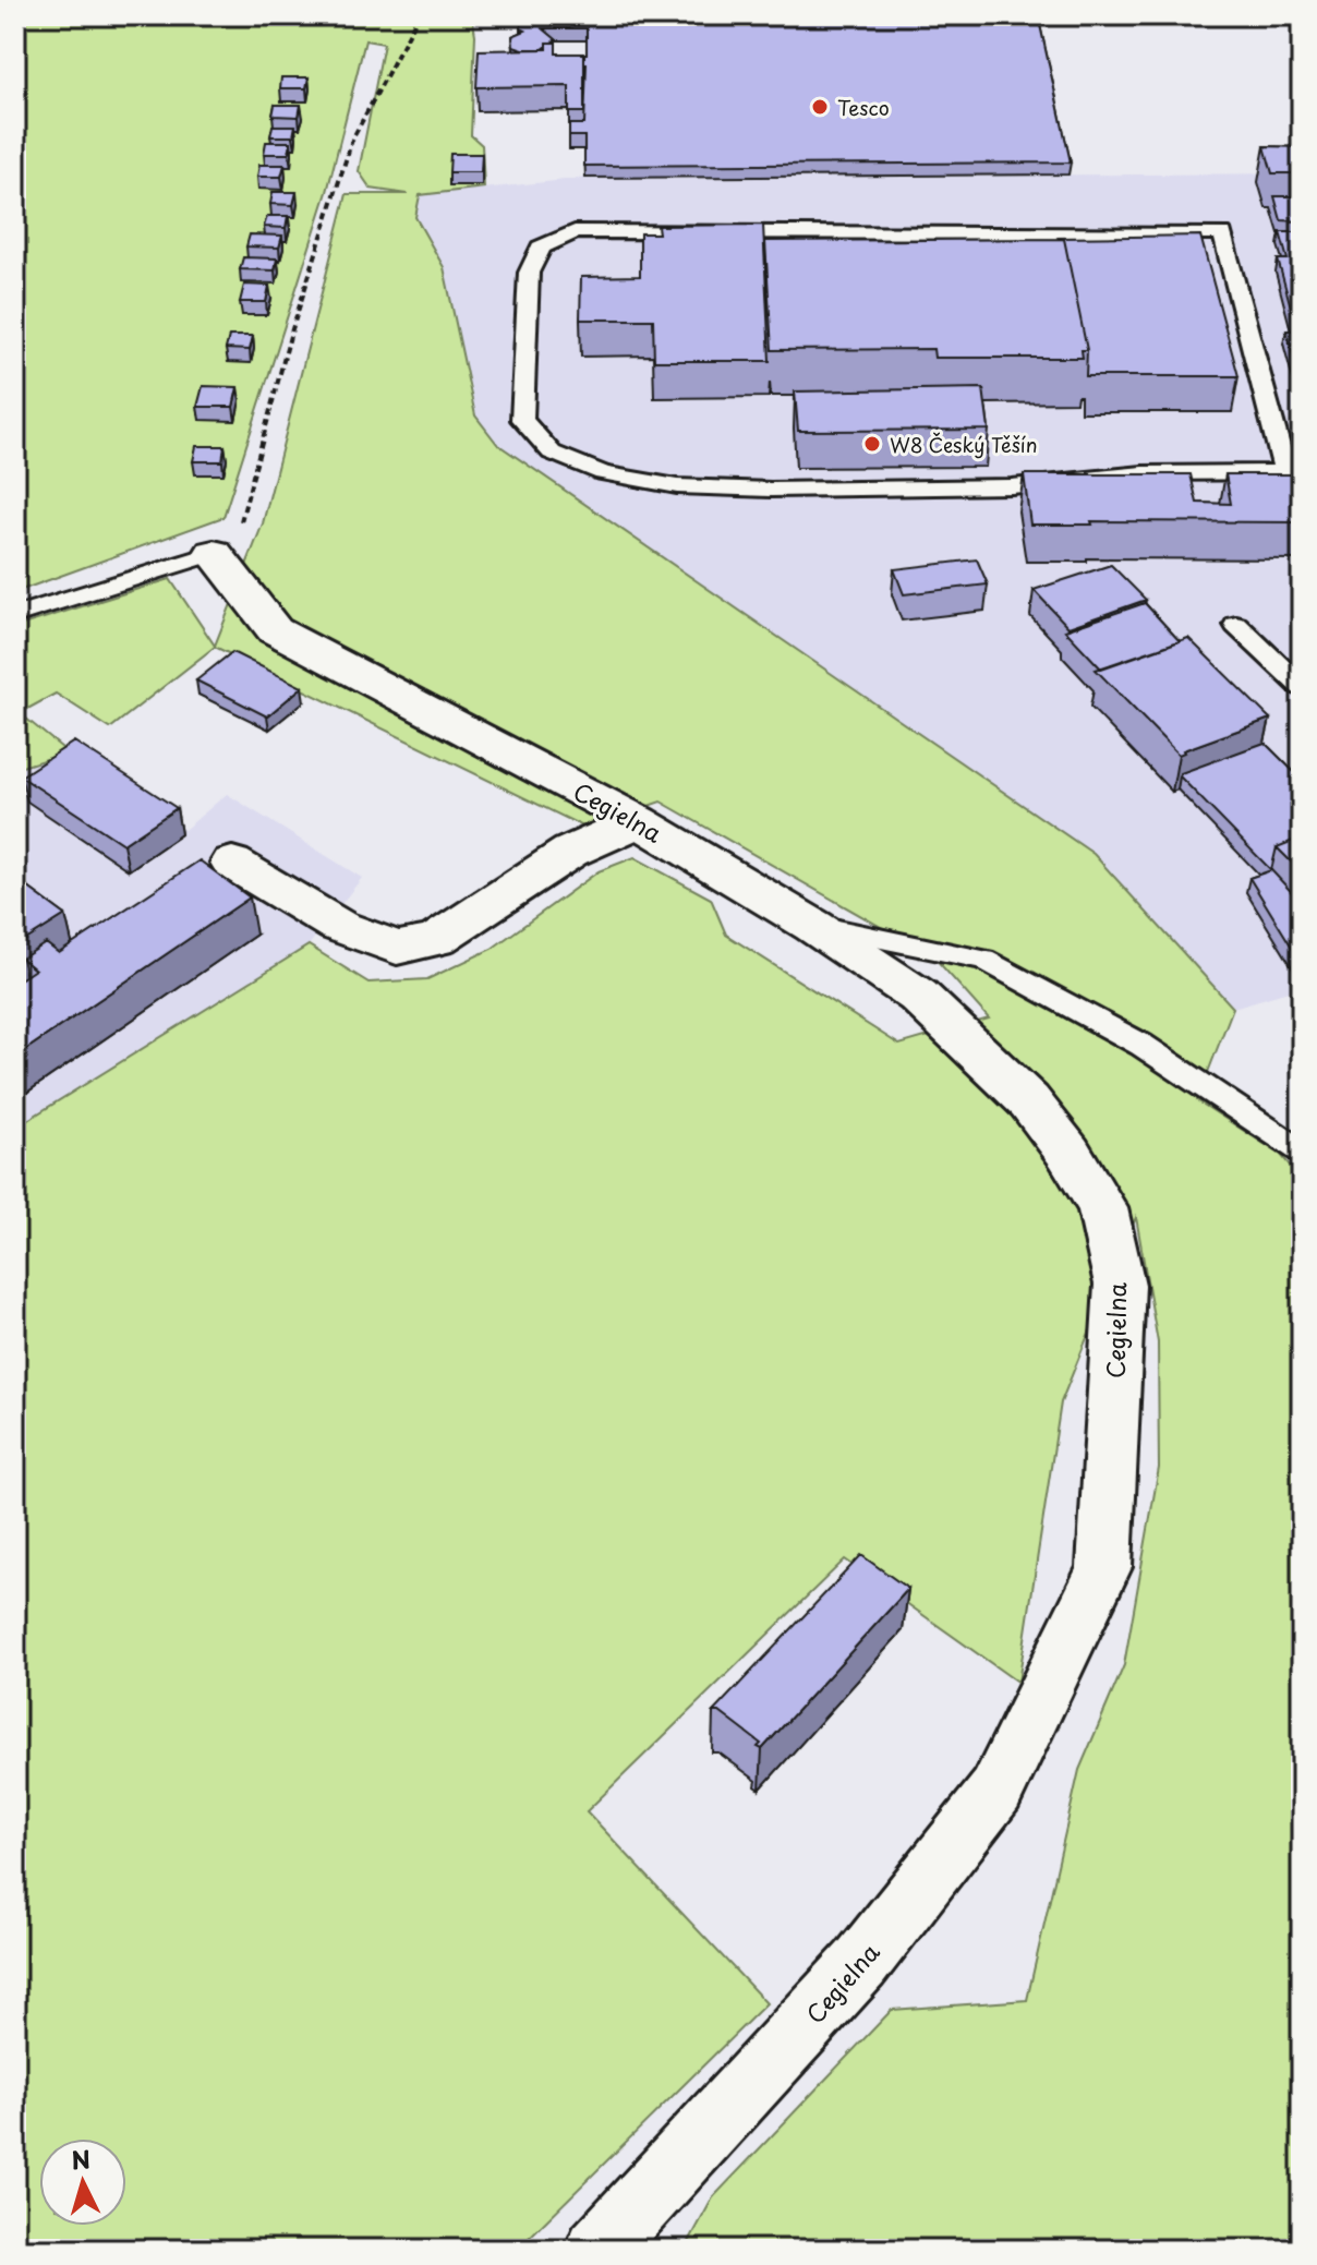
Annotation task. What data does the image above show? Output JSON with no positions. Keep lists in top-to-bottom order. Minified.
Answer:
{"streets":{"street":["Cegielna"]},"places":["Tesco","W8 Český Těšín"],"north":"top"}
